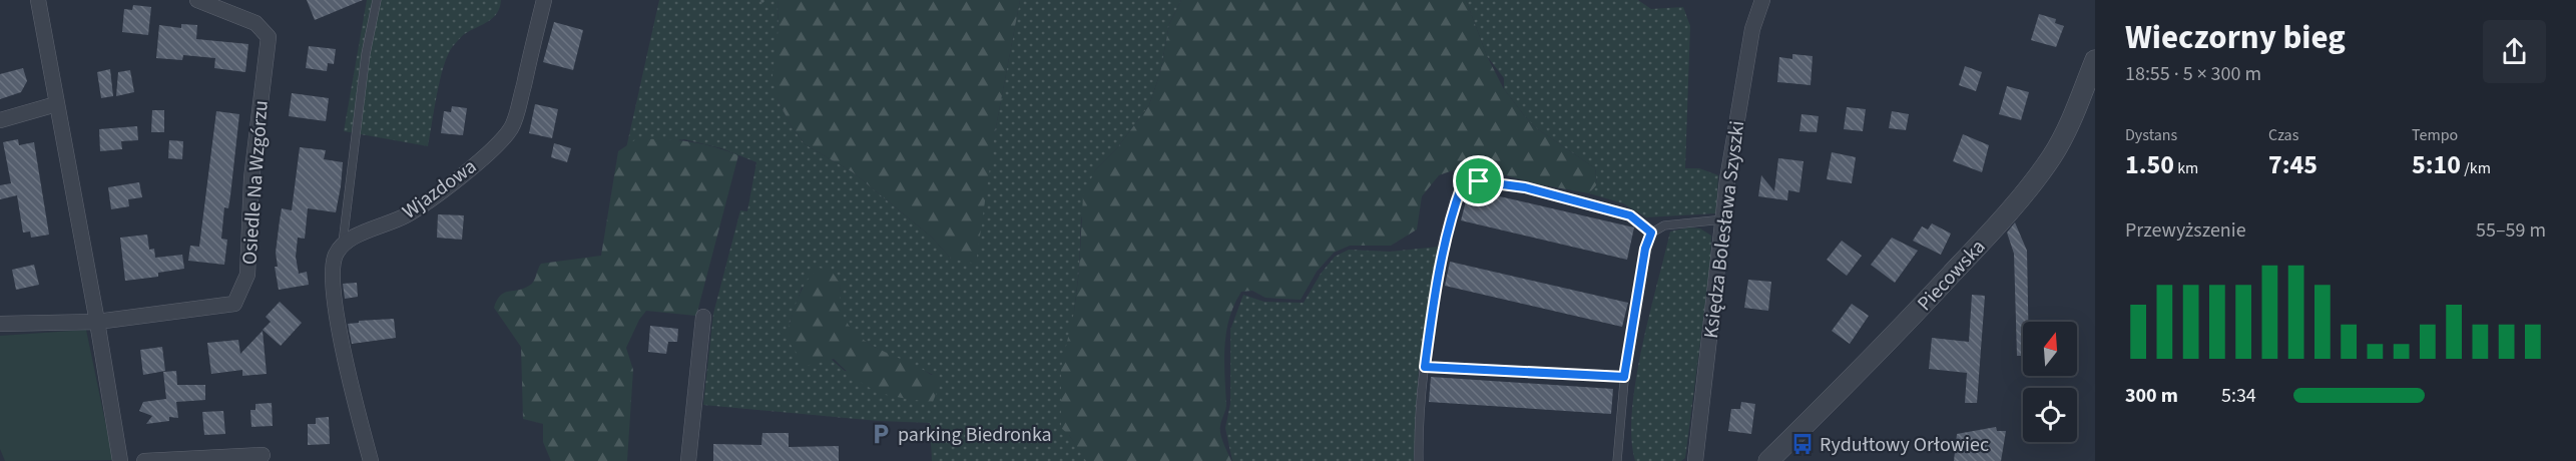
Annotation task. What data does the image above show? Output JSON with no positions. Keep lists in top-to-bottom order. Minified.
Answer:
{"streets":{"street":["Osiedle Na Wzgórzu","Wjazdowa","Księdza Bolesława Szyszki","Piecowska"]},"places":{"parking":["parking Biedronka"],"bus stop":["Rydułtowy Orłowiec"]},"north":"top","page":{"heading":["Wieczorny bieg","18:55 · 5 × 300 m"],"stats":[["Dystans","1.50 km"],["Czas","7:45"],["Tempo","5:10 /km"]],"chart":["Przewyższenie","55–59 m"],"list":[{"name":"300 m","note":"5:34"}]}}
